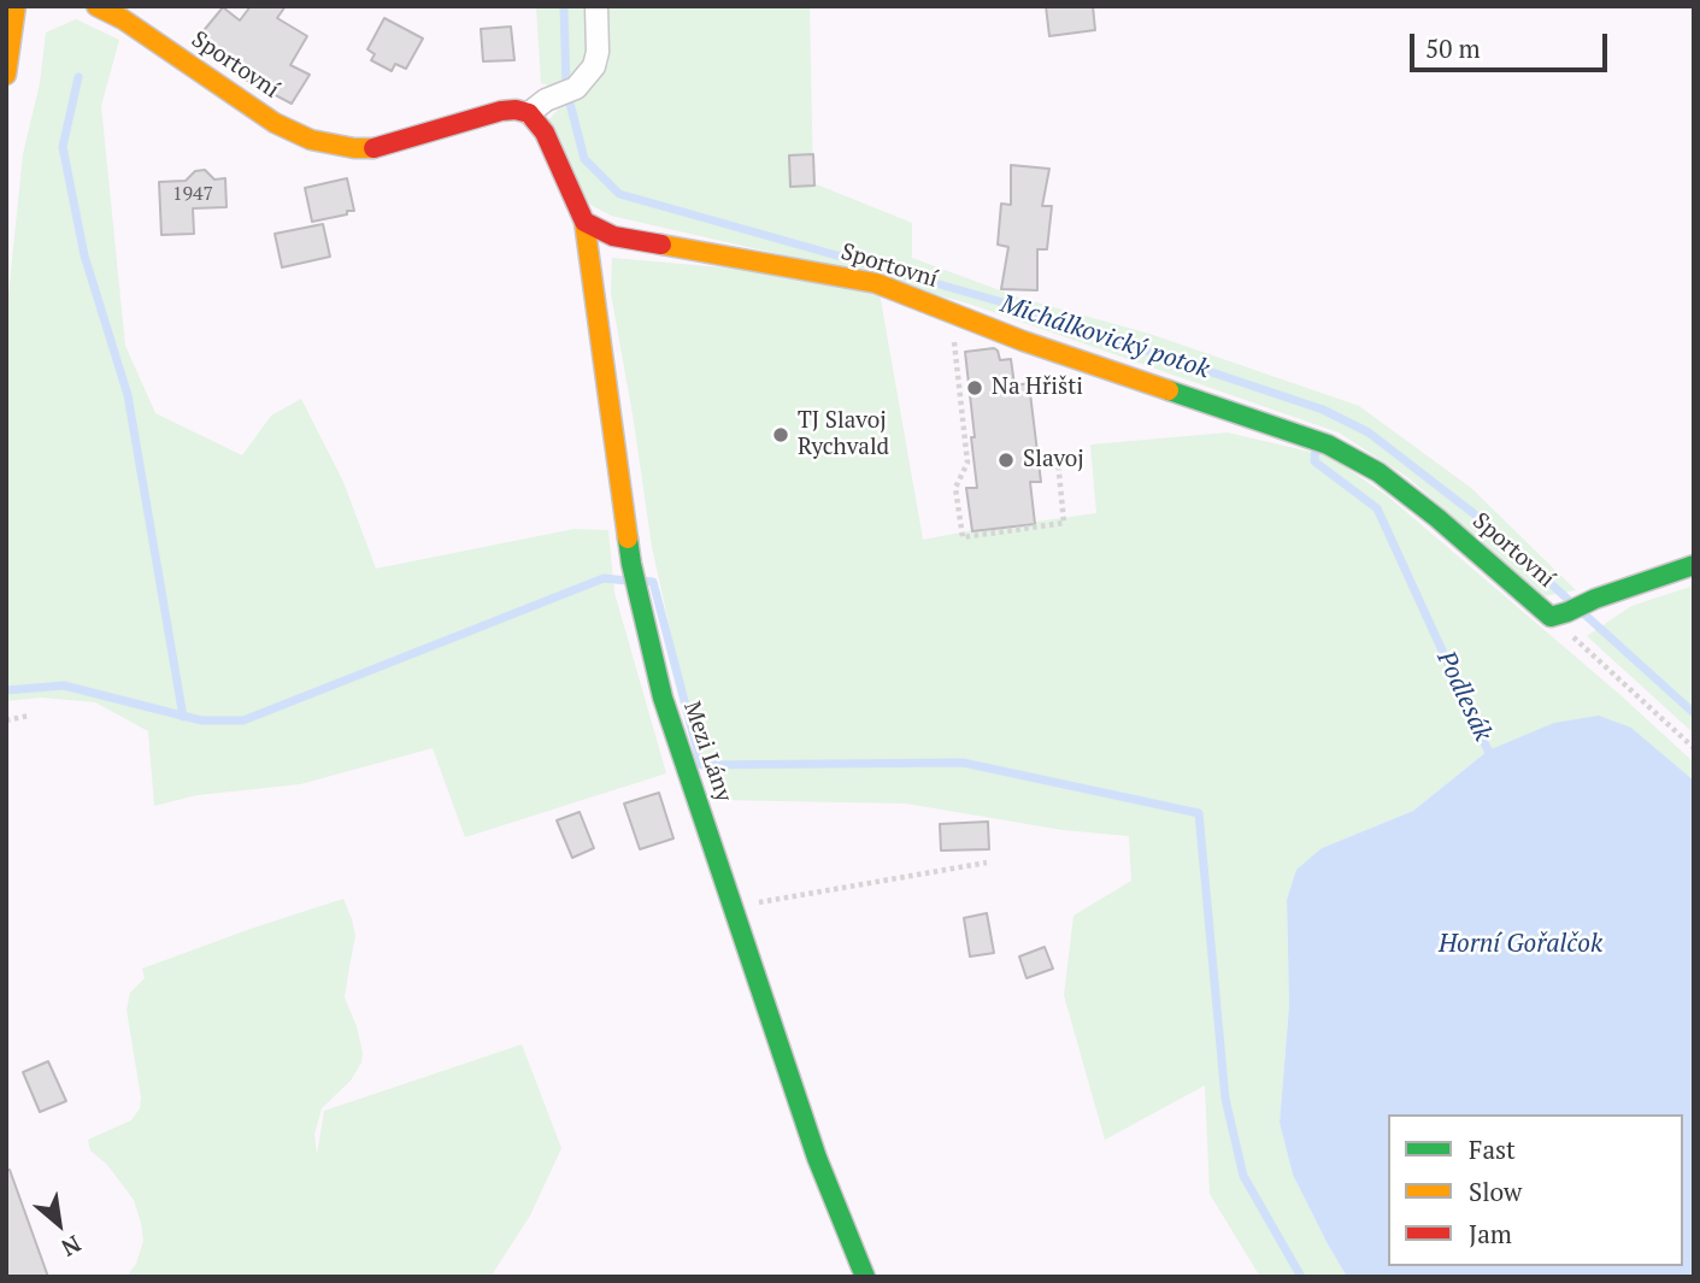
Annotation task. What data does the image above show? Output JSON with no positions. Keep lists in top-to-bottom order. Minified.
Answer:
{"streets":{"street":["Sportovní","Mezi Lány"]},"crossings":[["Sportovní","Mezi Lány"]],"water":["Michálkovický potok","Podlesák","Horní Gořalčok"],"places":["Na Hřišti","TJ Slavoj Rychvald","Slavoj"],"house_numbers":["1947"],"legend":["Fast","Slow","Jam"],"scale_bar":"50 m","north":"bottom right"}
